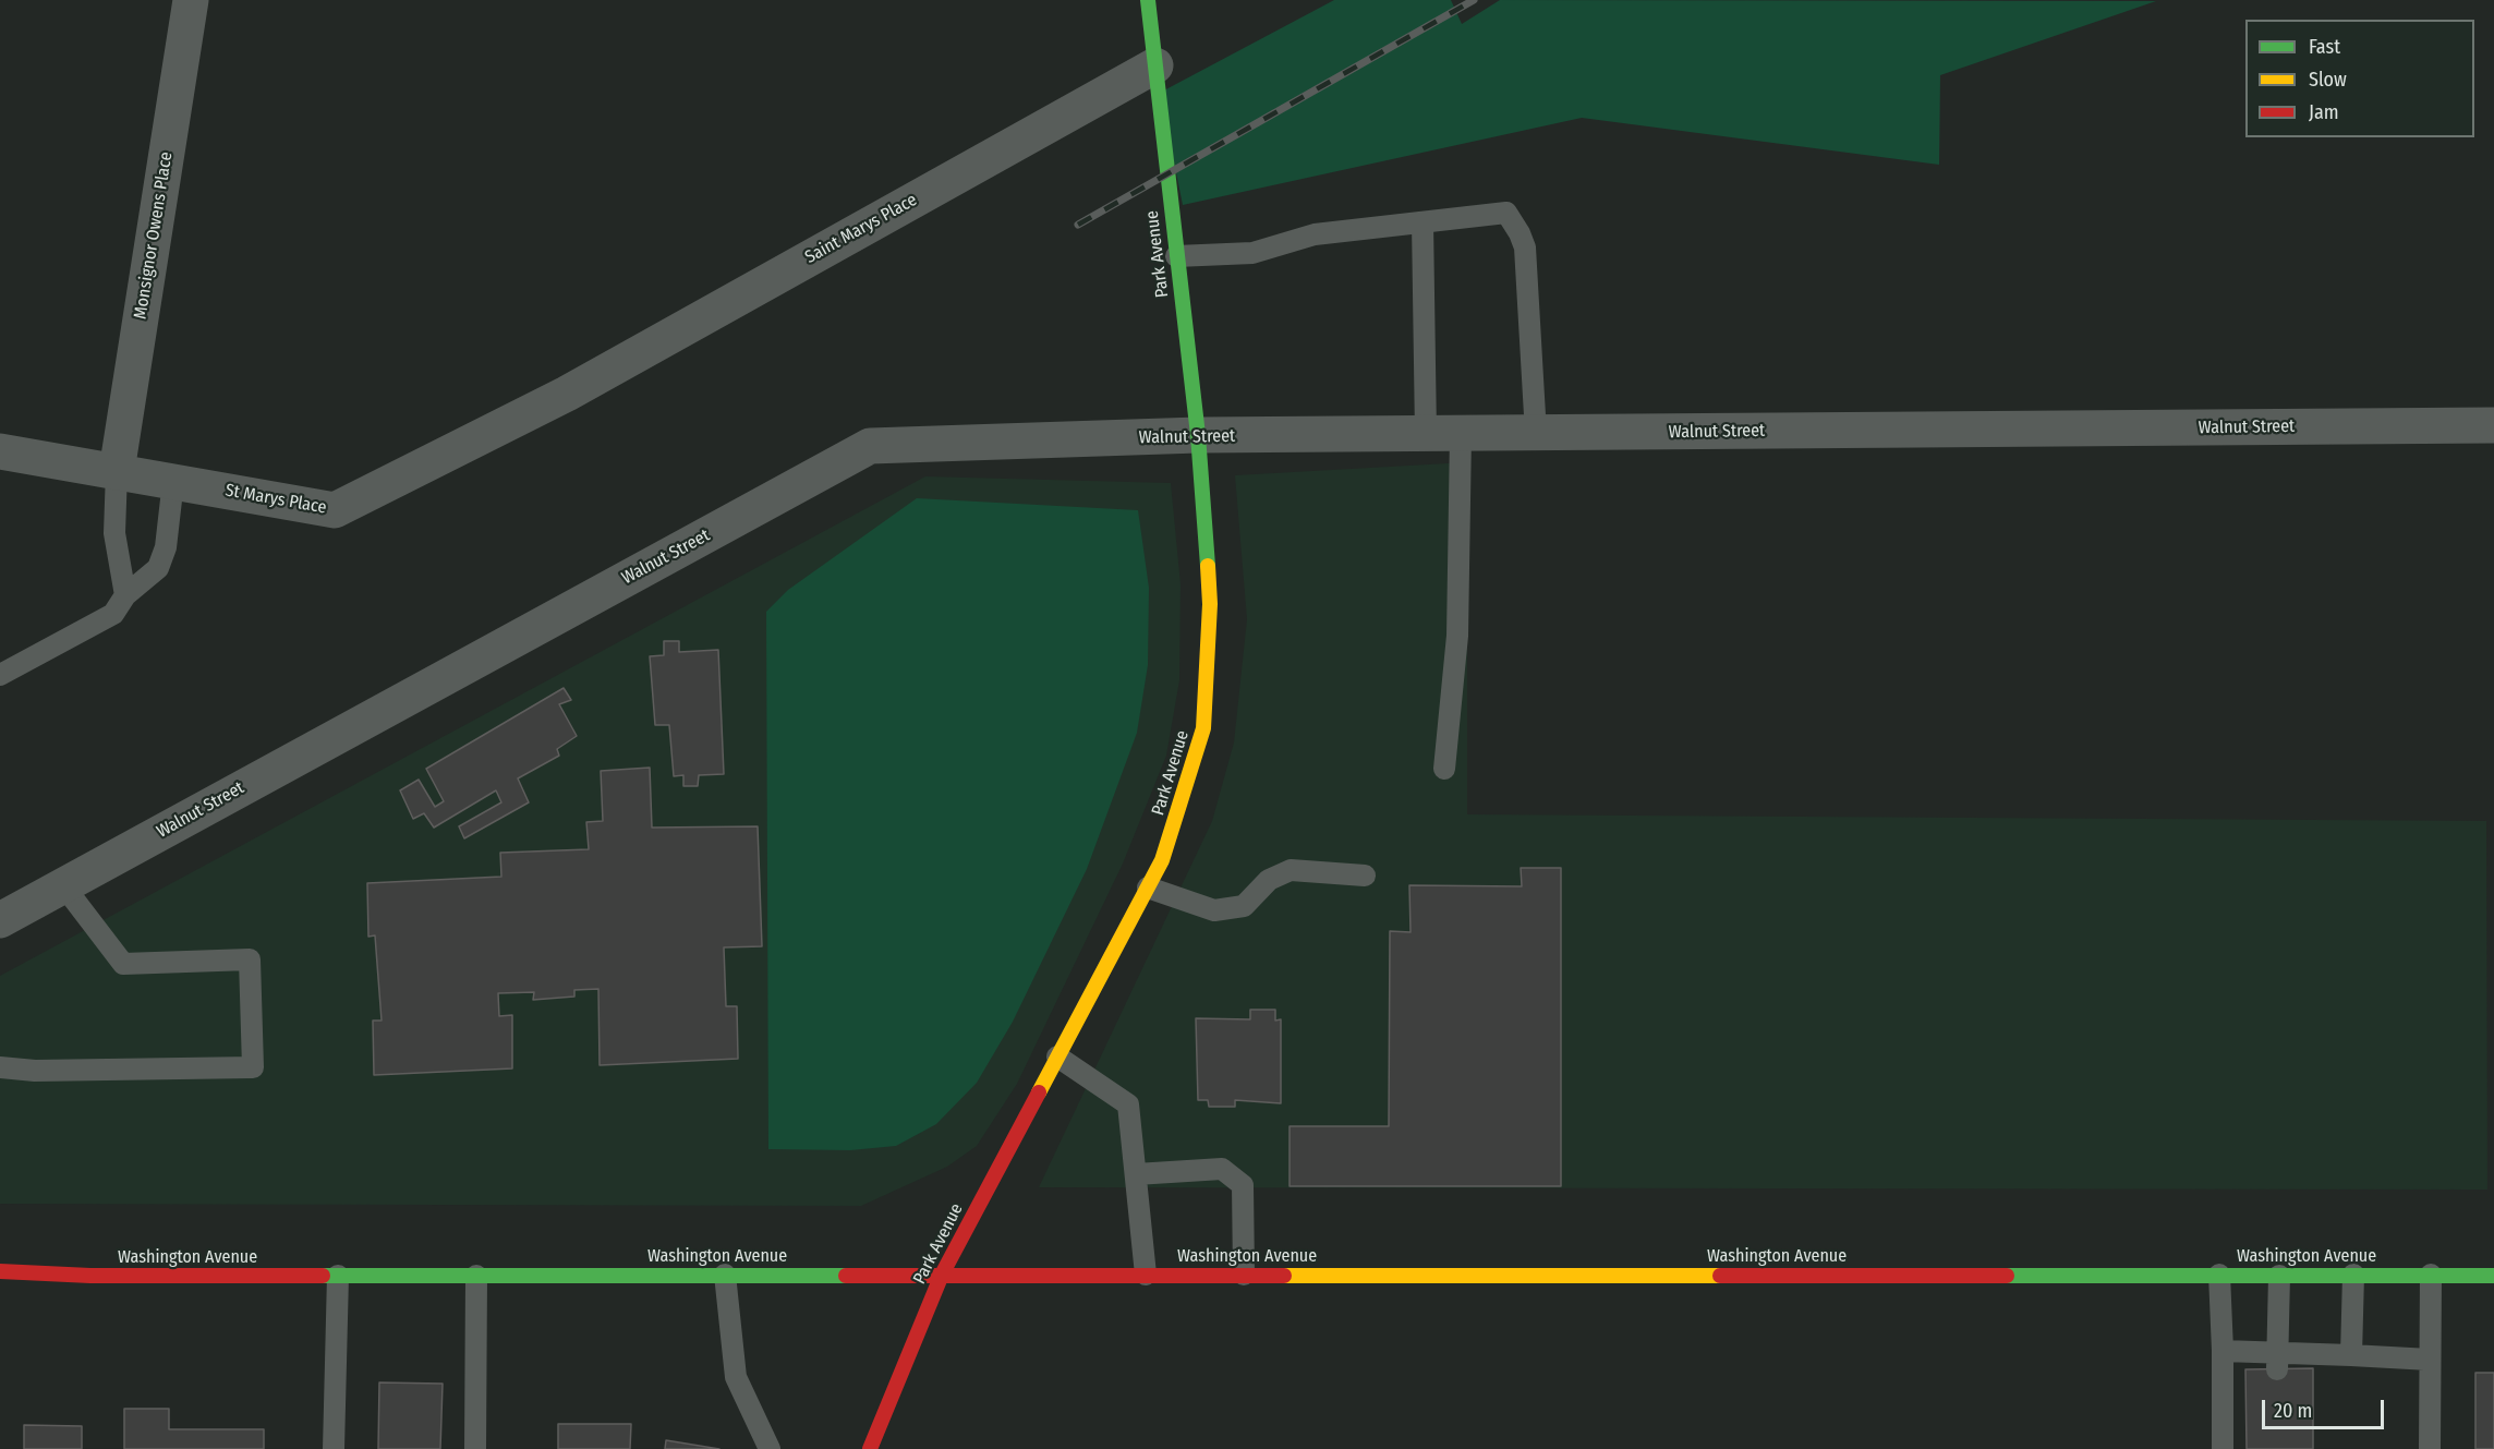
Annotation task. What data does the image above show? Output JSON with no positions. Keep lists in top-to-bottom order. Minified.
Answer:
{"streets":{"main road":["Park Avenue","Washington Avenue"],"street":["Saint Marys Place","Monsignor Owens Place","Walnut Street","St Marys Place"]},"crossings":[["Saint Marys Place","Park Avenue"],["Saint Marys Place","St Marys Place"],["Monsignor Owens Place","St Marys Place"],["Park Avenue","Walnut Street"],["Park Avenue","Washington Avenue"]],"legend":["Fast","Slow","Jam"],"scale_bar":"20 m"}
